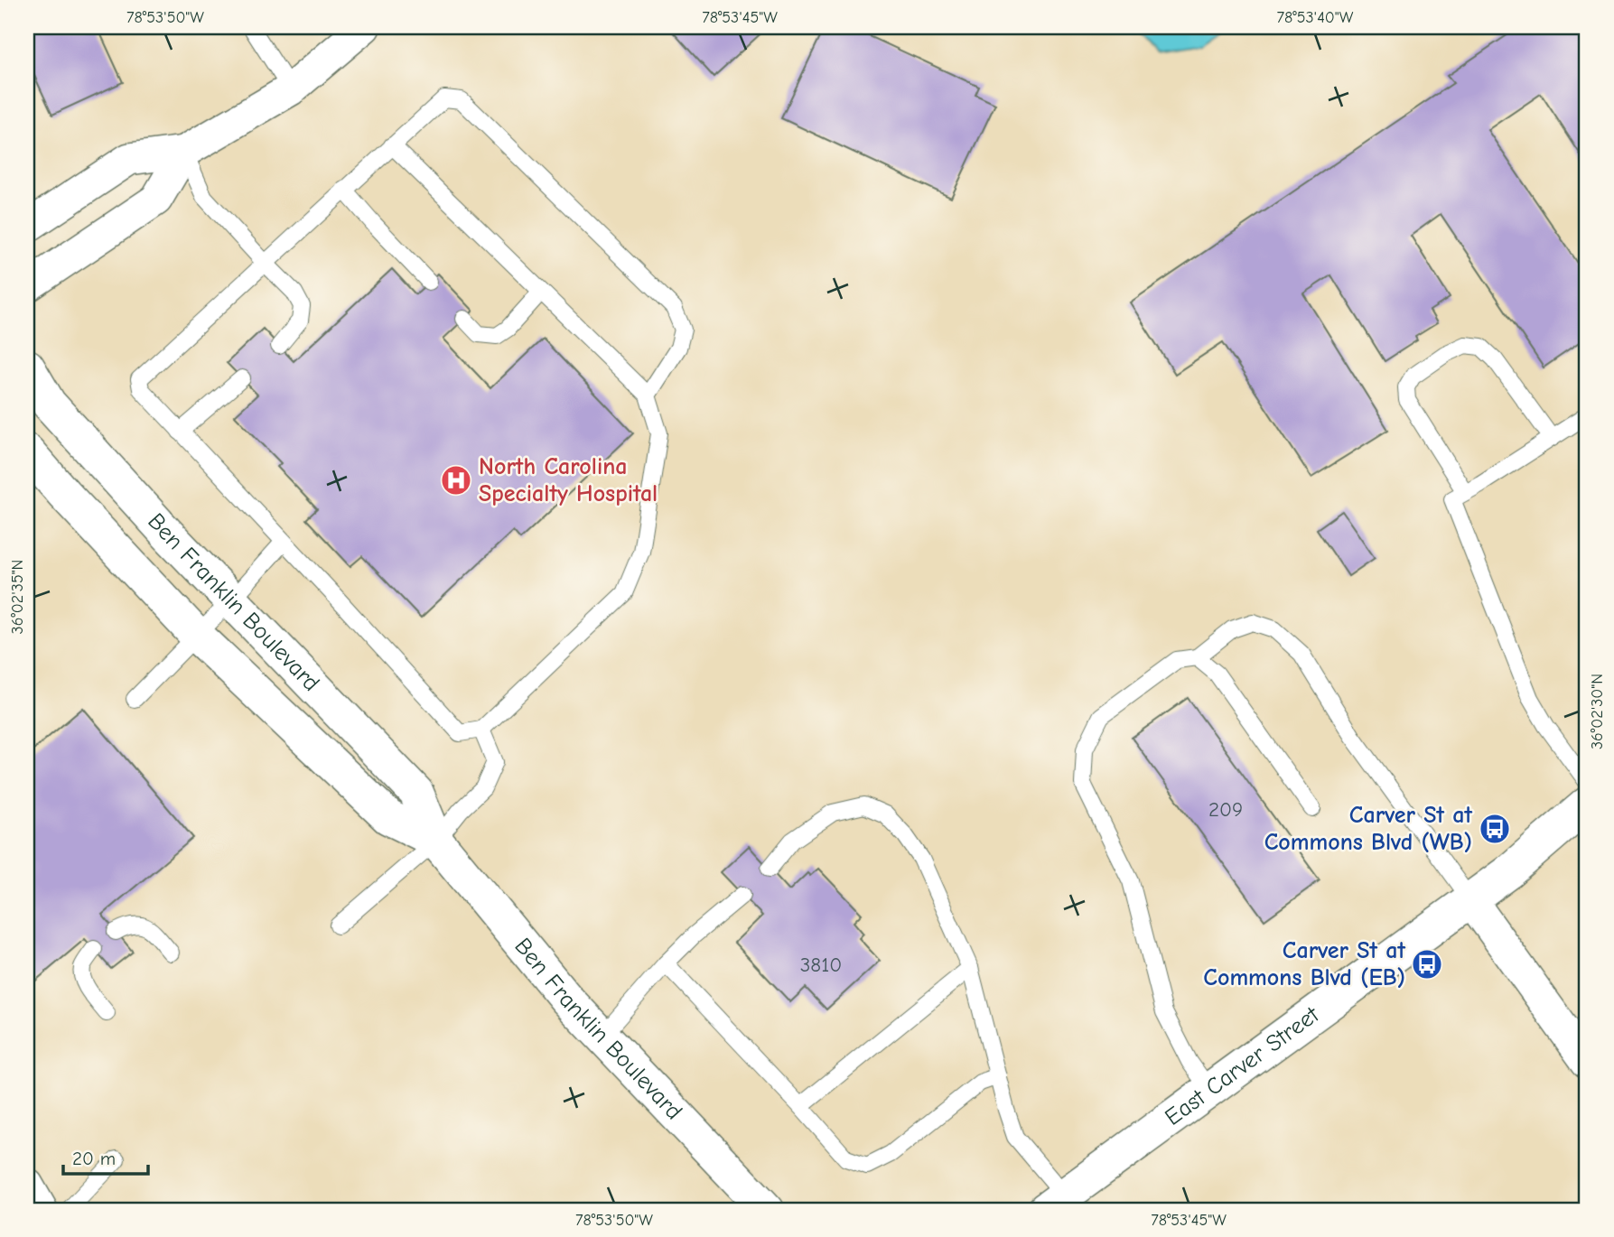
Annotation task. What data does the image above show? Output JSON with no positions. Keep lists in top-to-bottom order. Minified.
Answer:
{"streets":{"street":["Ben Franklin Boulevard","East Carver Street"]},"places":{"hospital":["North Carolina Specialty Hospital"],"bus stop":["Carver St at Commons Blvd (WB)","Carver St at Commons Blvd (EB)"]},"house_numbers":["209","3810"],"scale_bar":"20 m","coordinates":["78°53'50\"W","78°53'45\"W","78°53'40\"W","36°02'35\"N","36°02'30\"N"]}
